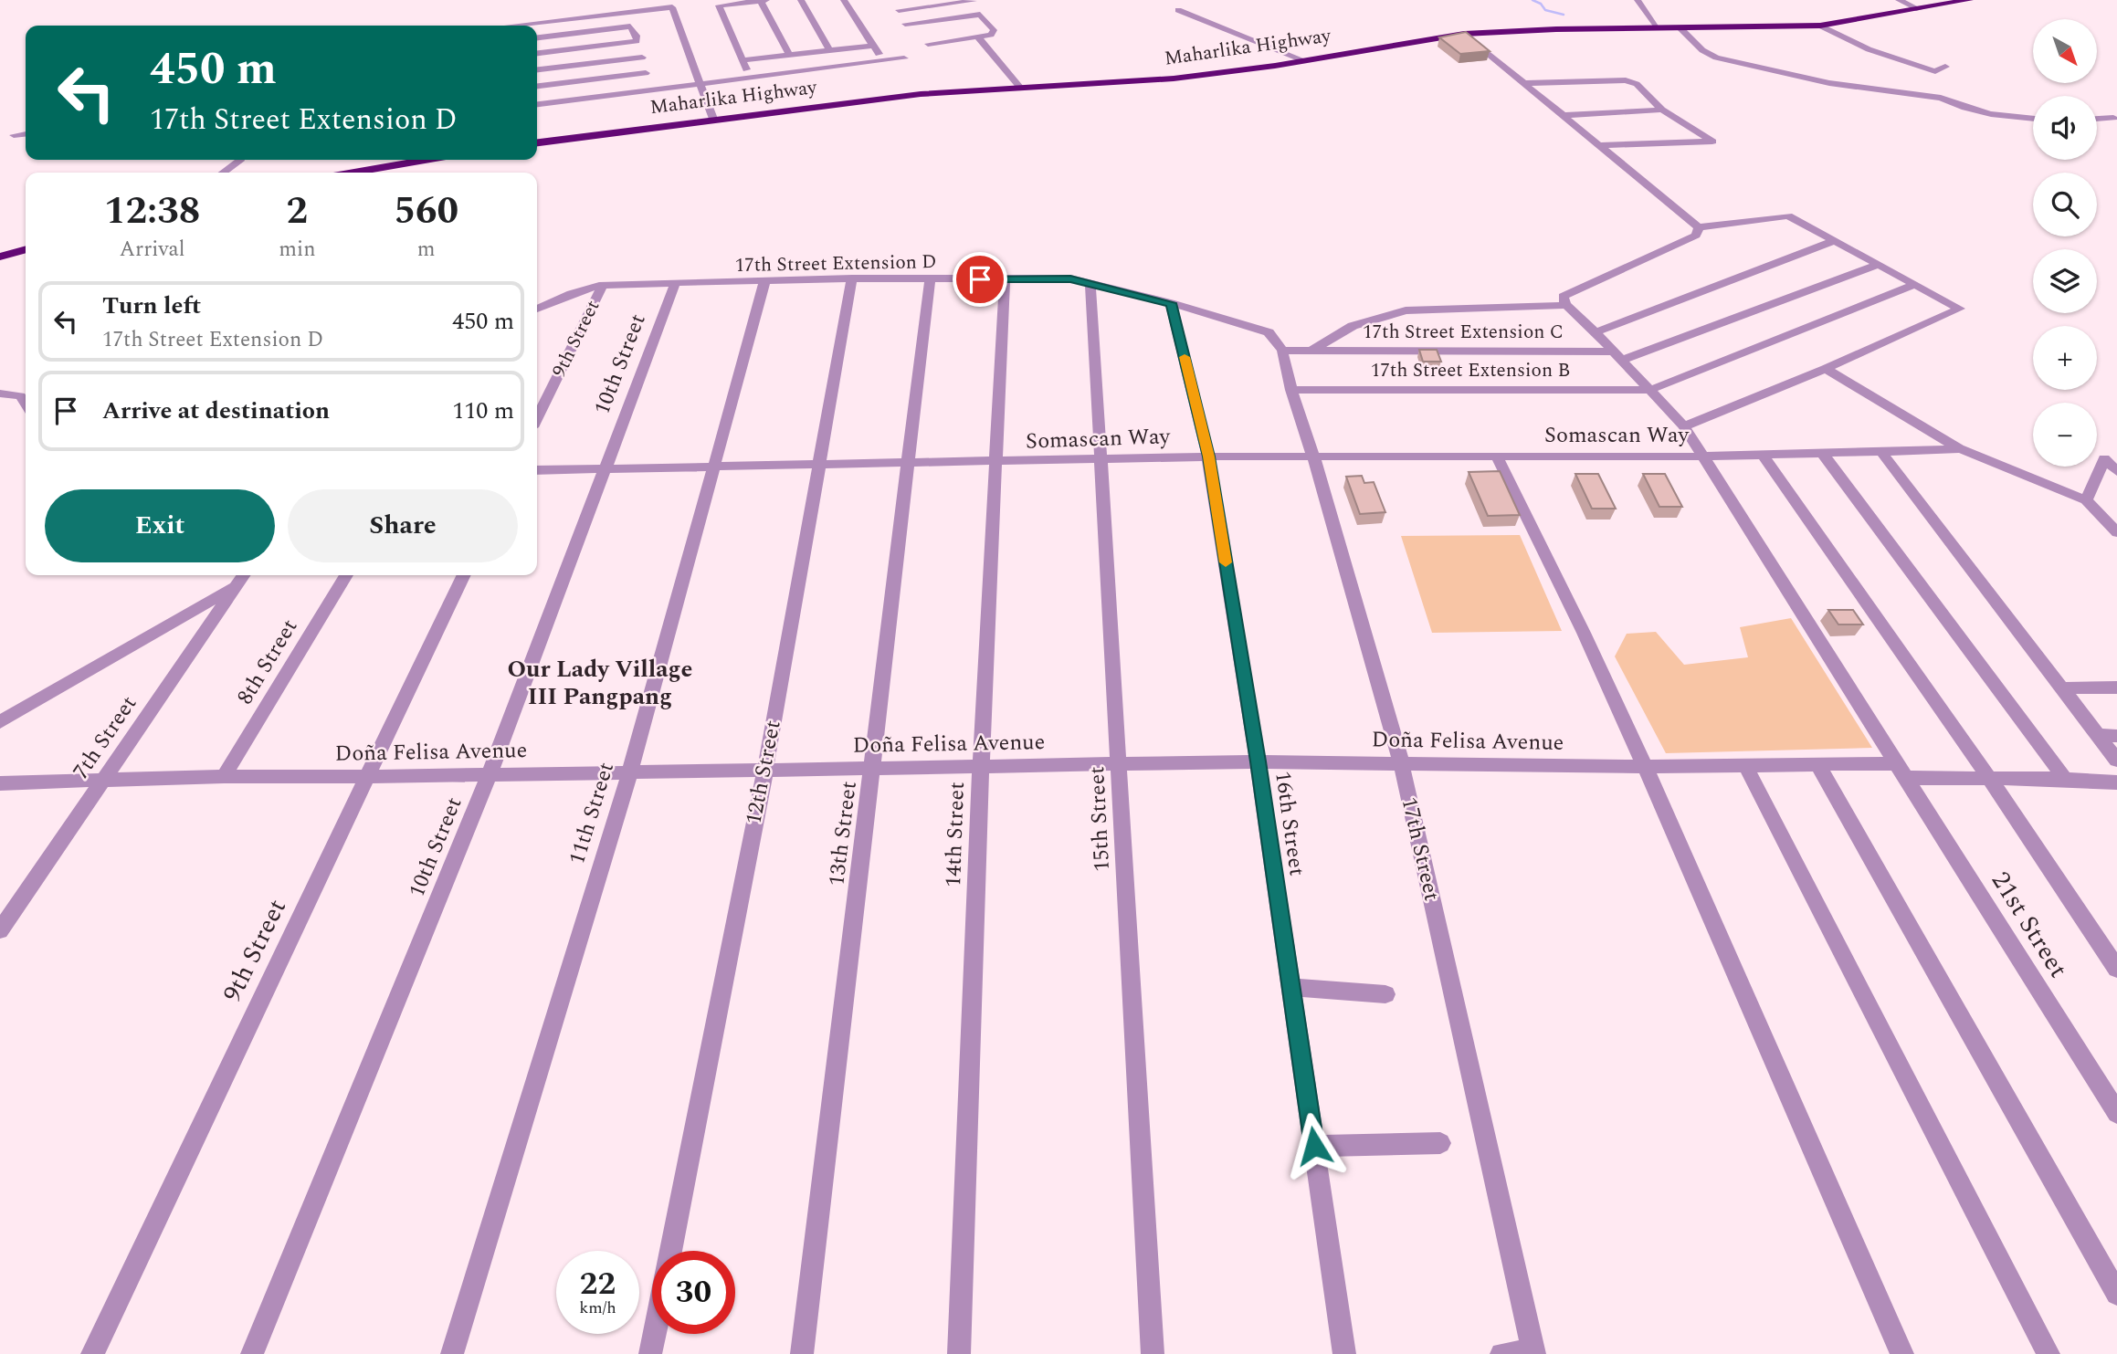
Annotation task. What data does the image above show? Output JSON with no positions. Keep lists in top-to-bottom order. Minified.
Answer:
{"streets":{"highway":["Maharlika Highway"],"street":["17th Street Extension D","17th Street Extension C","9th Street","10th Street","17th Street Extension B","Somascan Way","8th Street","7th Street","Doña Felisa Avenue","12th Street","11th Street","15th Street","16th Street","13th Street","14th Street","17th Street","21st Street"]},"crossings":[["17th Street Extension D","17th Street Extension C"],["17th Street Extension D","9th Street"],["17th Street Extension D","10th Street"],["17th Street Extension D","12th Street"],["17th Street Extension D","11th Street"],["17th Street Extension D","15th Street"],["17th Street Extension D","16th Street"],["17th Street Extension D","13th Street"],["17th Street Extension D","14th Street"],["17th Street Extension D","17th Street"],["17th Street Extension C","17th Street"],["17th Street Extension C","21st Street"],["9th Street","Doña Felisa Avenue"],["10th Street","Somascan Way"],["10th Street","Doña Felisa Avenue"],["17th Street Extension B","17th Street"],["17th Street Extension B","21st Street"],["Somascan Way","12th Street"],["Somascan Way","11th Street"],["Somascan Way","15th Street"],["Somascan Way","16th Street"],["Somascan Way","13th Street"],["Somascan Way","14th Street"],["Somascan Way","17th Street"],["Somascan Way","21st Street"],["8th Street","Doña Felisa Avenue"],["7th Street","Doña Felisa Avenue"],["Doña Felisa Avenue","12th Street"],["Doña Felisa Avenue","11th Street"],["Doña Felisa Avenue","15th Street"],["Doña Felisa Avenue","16th Street"],["Doña Felisa Avenue","13th Street"],["Doña Felisa Avenue","14th Street"],["Doña Felisa Avenue","17th Street"],["Doña Felisa Avenue","21st Street"]],"districts":["Our Lady Village III Pangpang"],"north":"bottom right","page":{"map_buttons":["+","−"],"turn":["450 m","17th Street Extension D"],"eta":["12:38","Arrival","2","min","560","m"],"list":[{"name":"Turn left","note":"17th Street Extension D","value":"450 m"},{"name":"Arrive at destination","value":"110 m"}],"buttons":["Exit","Share"],"speed":"22 km/h","limit":"30"}}
